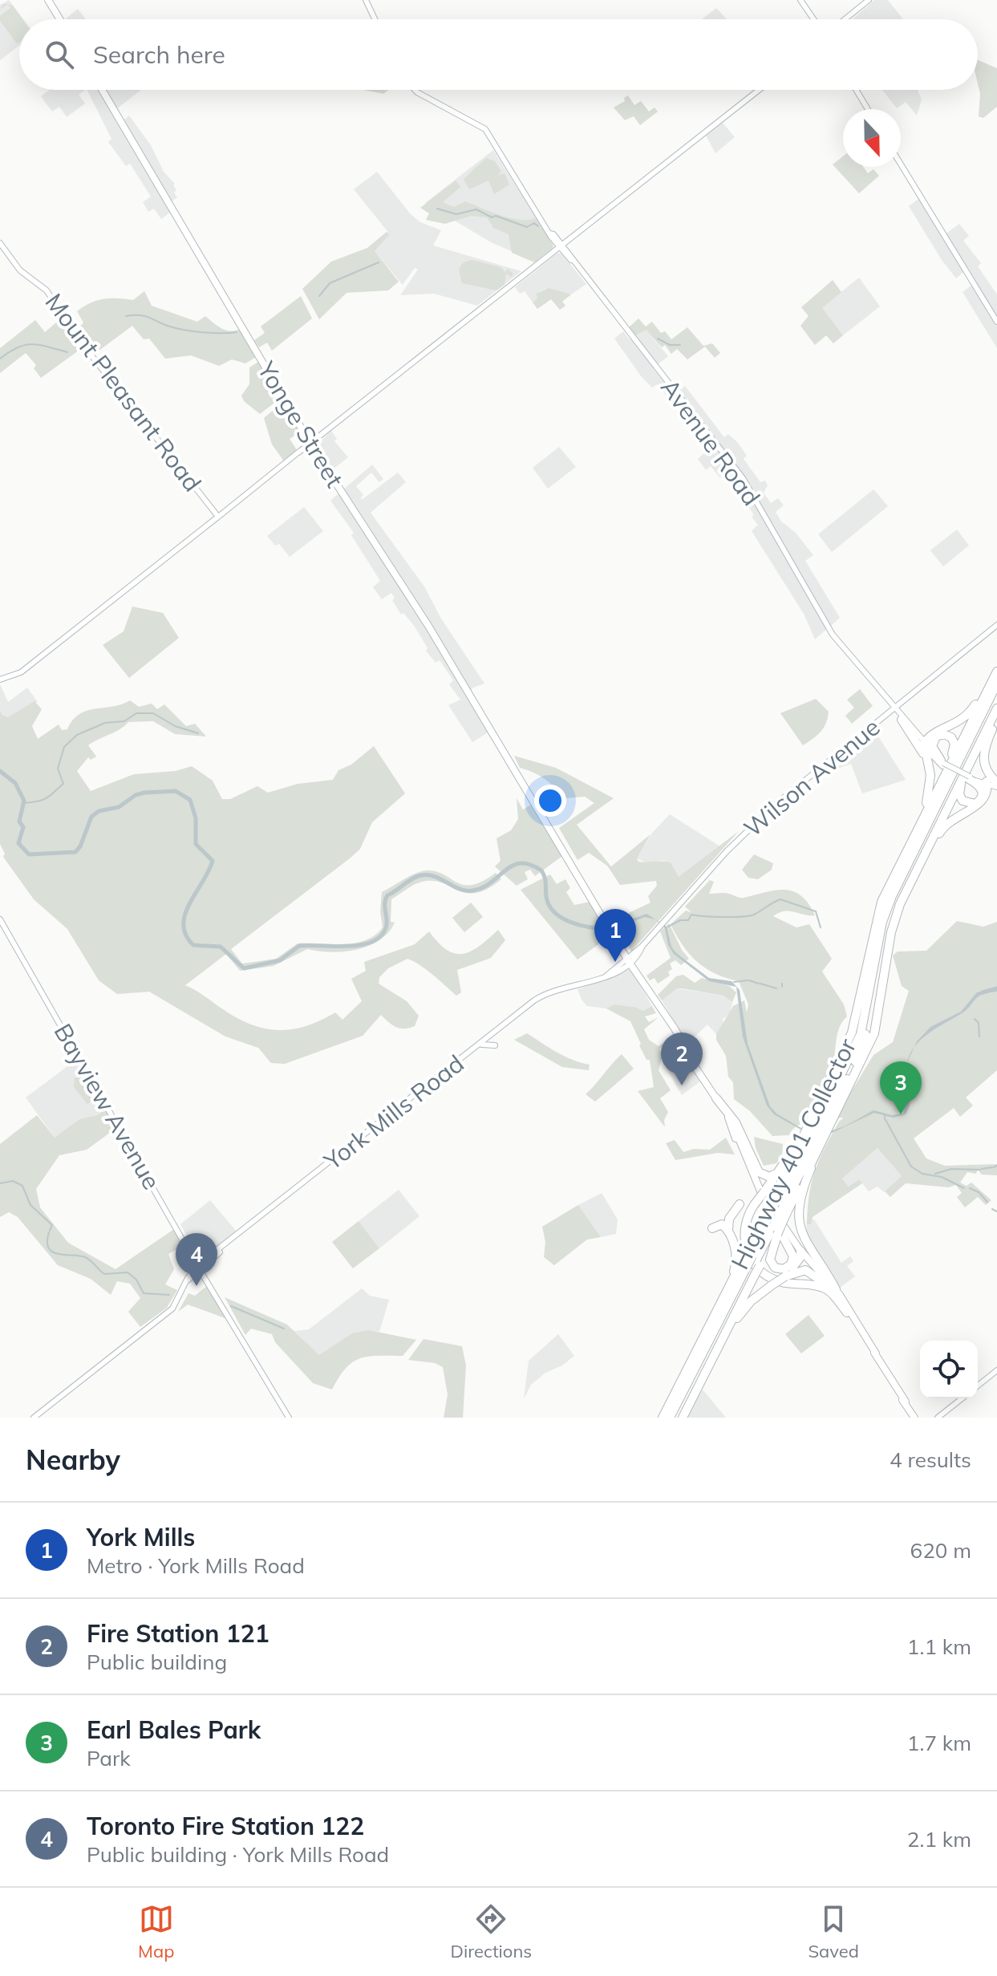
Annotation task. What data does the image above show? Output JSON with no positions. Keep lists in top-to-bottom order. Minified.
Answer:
{"streets":{"highway":["Highway 401 Collector"],"main road":["Mount Pleasant Road","Yonge Street","Avenue Road","Wilson Avenue","Bayview Avenue","York Mills Road"]},"crossings":[["Yonge Street","Wilson Avenue"],["Yonge Street","York Mills Road"],["Yonge Street","Highway 401 Collector"],["Avenue Road","Wilson Avenue"],["Avenue Road","Highway 401 Collector"],["Wilson Avenue","York Mills Road"],["Bayview Avenue","York Mills Road"]],"north":"bottom","page":{"search":"Search here","pins":["1","2","3","4"],"heading":["Nearby","4 results"],"list":[{"mark":"1","name":"York Mills","note":"Metro · York Mills Road","value":"620 m"},{"mark":"2","name":"Fire Station 121","note":"Public building","value":"1.1 km"},{"mark":"3","name":"Earl Bales Park","note":"Park","value":"1.7 km"},{"mark":"4","name":"Toronto Fire Station 122","note":"Public building · York Mills Road","value":"2.1 km"}],"nav":["Map","Directions","Saved"]}}
